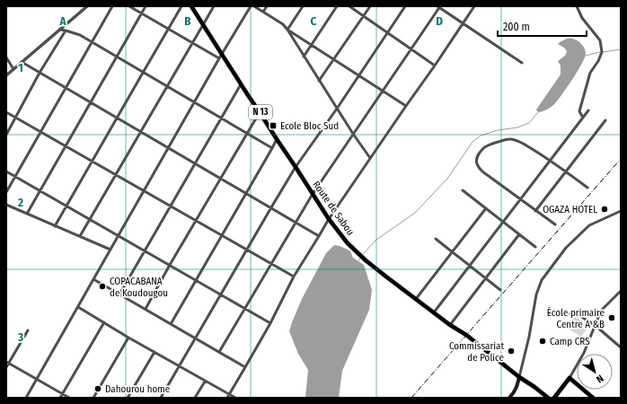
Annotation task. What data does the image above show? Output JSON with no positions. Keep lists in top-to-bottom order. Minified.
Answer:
{"streets":{"main road":["N 13","Route de Sabou"]},"places":{"transit":["Ecole Bloc Sud"],"other":["OGAZA HOTEL","COPACABANA de Koudougou","École primaire Centre A &B","Camp CRS","Commissariat de Police","Dahourou home"]},"scale_bar":"200 m","north":"bottom right","grid":{"columns":["A","B","C","D"],"rows":["1","2","3"]}}
